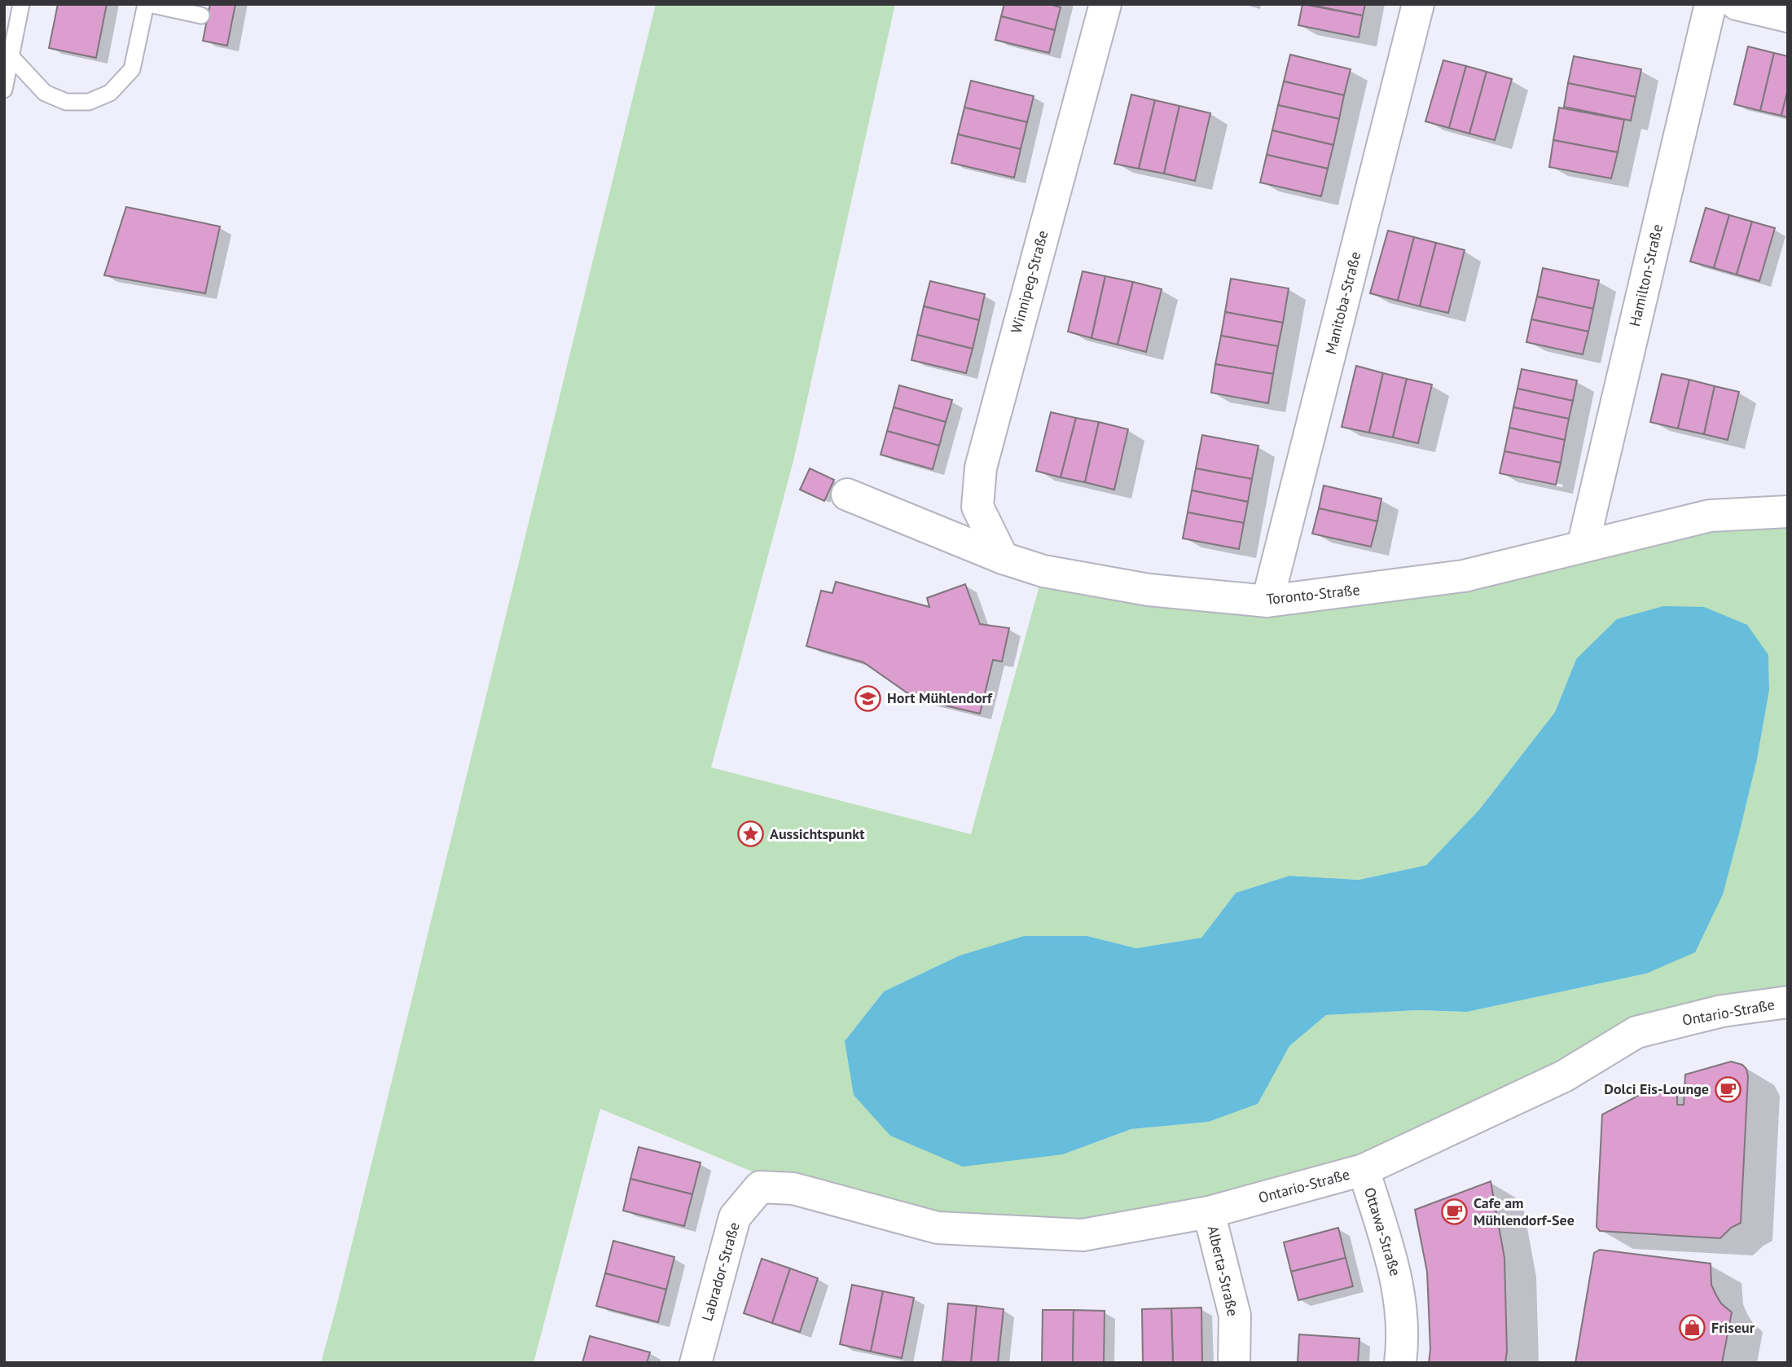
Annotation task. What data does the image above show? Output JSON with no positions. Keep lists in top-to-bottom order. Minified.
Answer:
{"streets":{"street":["Hamilton-Straße","Winnipeg-Straße","Manitoba-Straße","Toronto-Straße","Ontario-Straße","Ottawa-Straße","Alberta-Straße","Labrador-Straße"]},"crossings":[["Hamilton-Straße","Toronto-Straße"],["Winnipeg-Straße","Toronto-Straße"],["Manitoba-Straße","Toronto-Straße"],["Ontario-Straße","Ottawa-Straße"],["Ontario-Straße","Alberta-Straße"],["Ontario-Straße","Labrador-Straße"]],"places":{"school or university":["Hort Mühlendorf"],"place":["Aussichtspunkt"],"cafe":["Dolci Eis-Lounge","Cafe am Mühlendorf-See"],"shop":["Friseur"]}}
